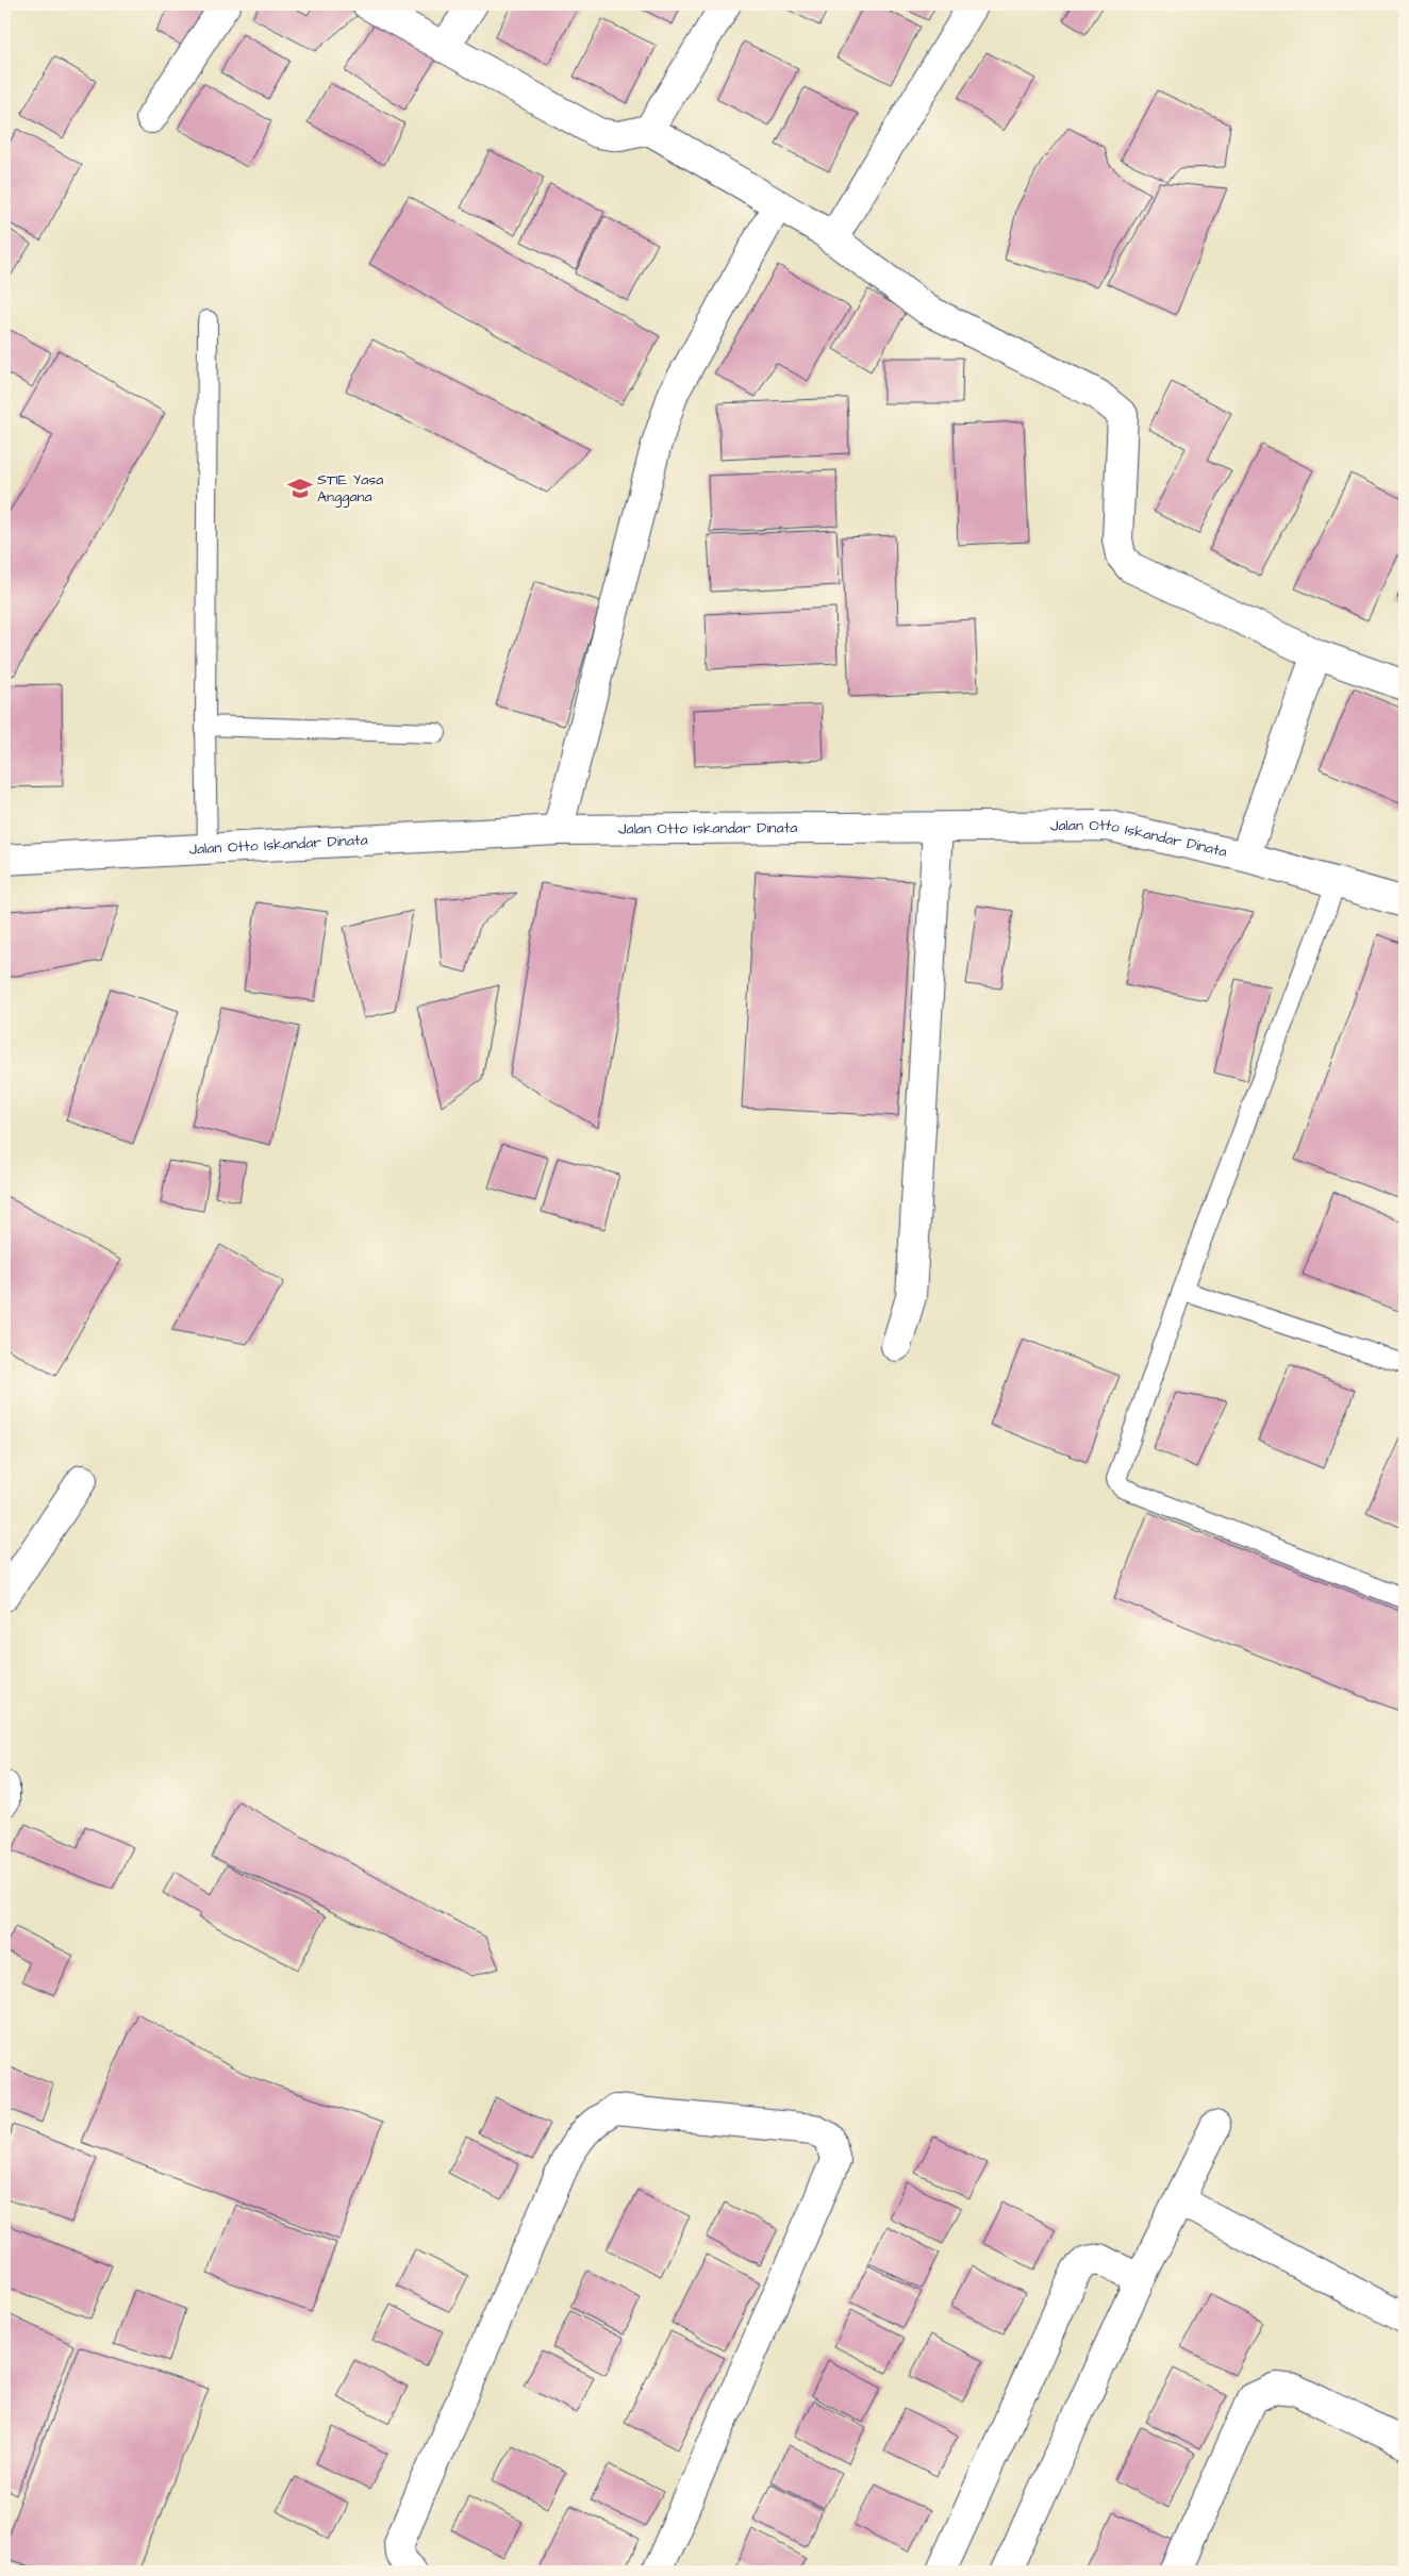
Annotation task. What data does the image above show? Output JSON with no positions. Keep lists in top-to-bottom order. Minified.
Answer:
{"streets":{"street":["Jalan Otto Iskandar Dinata"]},"places":{"school or university":["STIE Yasa Anggana"]}}
